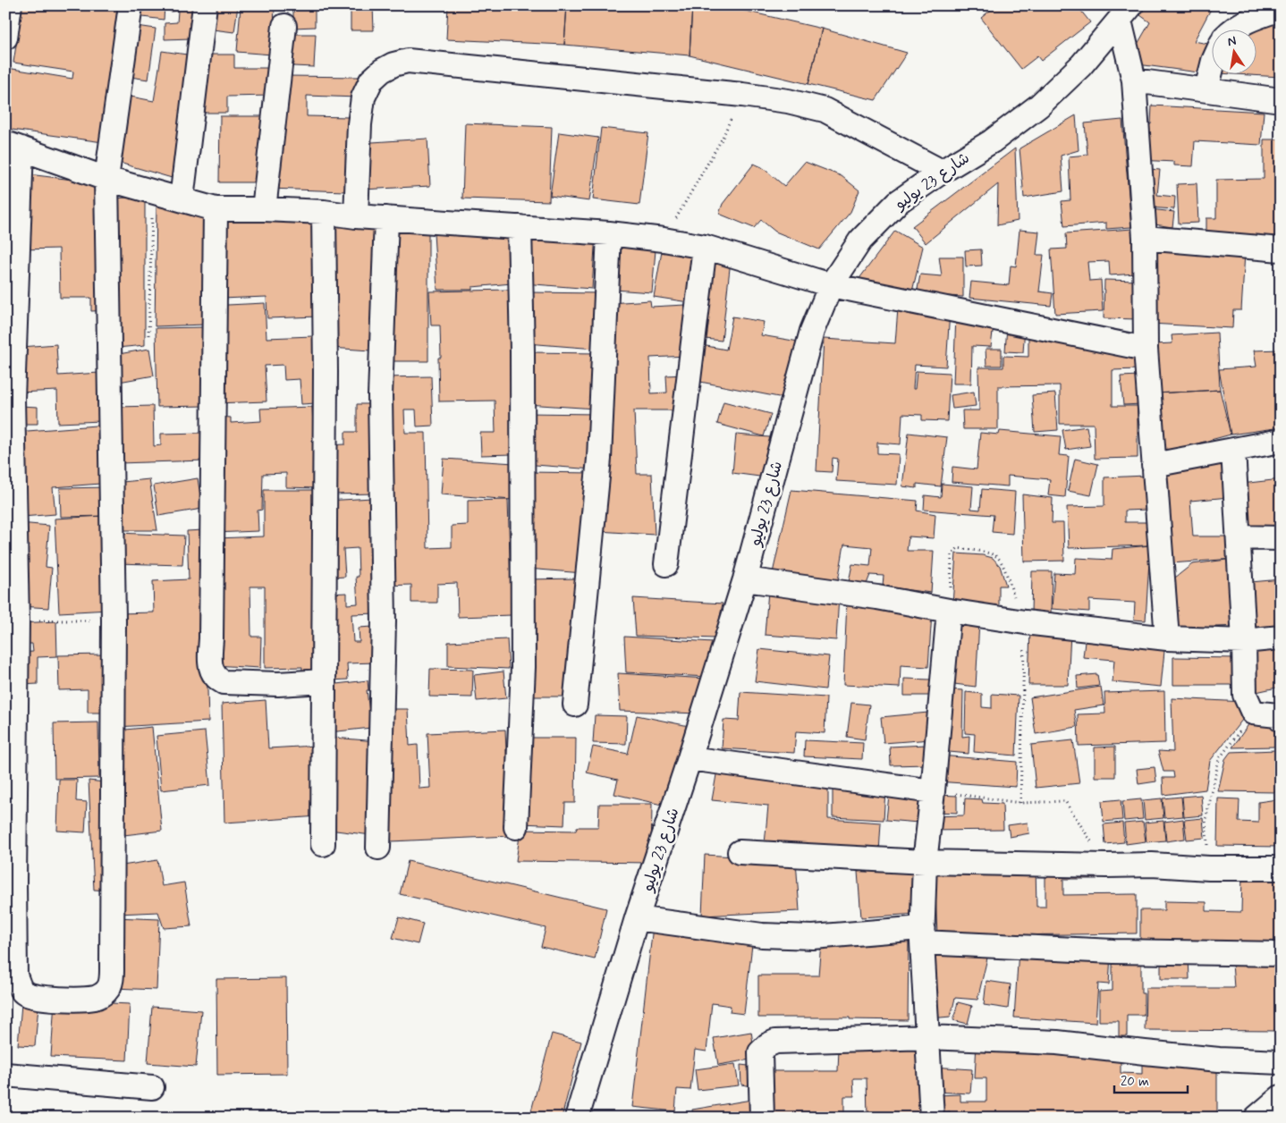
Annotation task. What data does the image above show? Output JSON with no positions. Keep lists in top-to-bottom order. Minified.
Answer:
{"streets":{"street":["شارع 23 يوليو"]},"scale_bar":"20 m","north":"top"}
